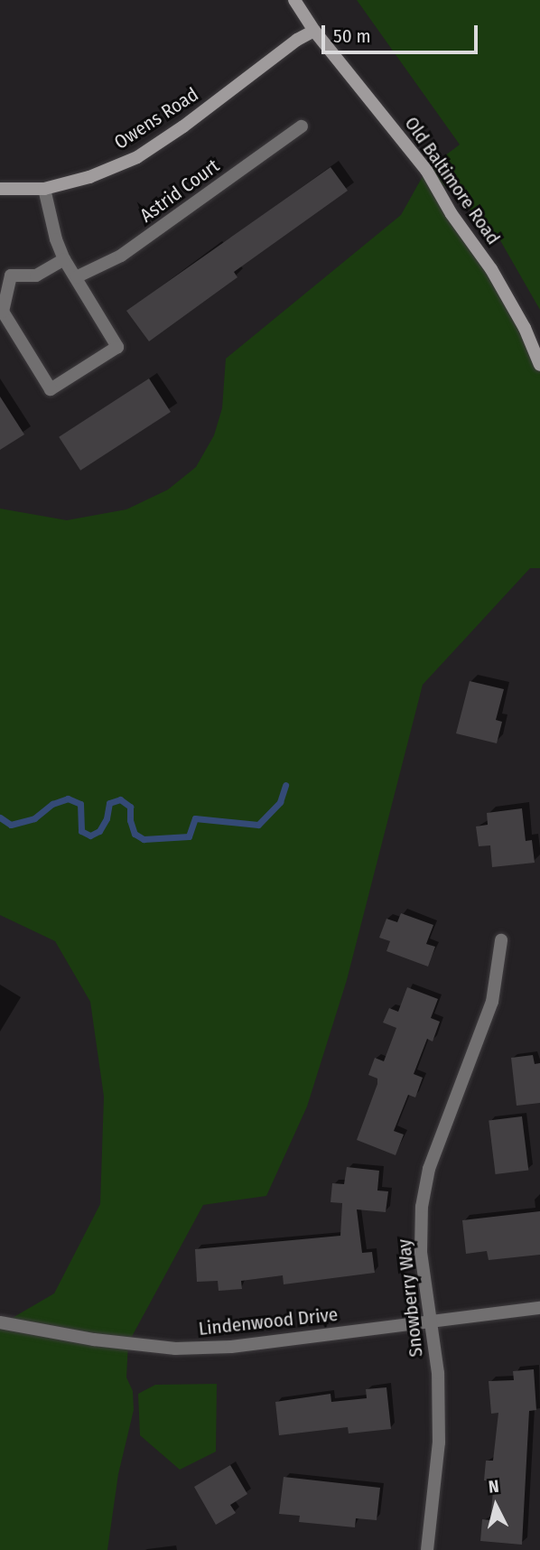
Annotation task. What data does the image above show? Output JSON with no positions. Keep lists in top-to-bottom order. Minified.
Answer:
{"streets":{"street":["Owens Road","Old Baltimore Road","Astrid Court","Snowberry Way","Lindenwood Drive"]},"crossings":[["Owens Road","Old Baltimore Road"],["Snowberry Way","Lindenwood Drive"]],"scale_bar":"50 m","north":"top"}
